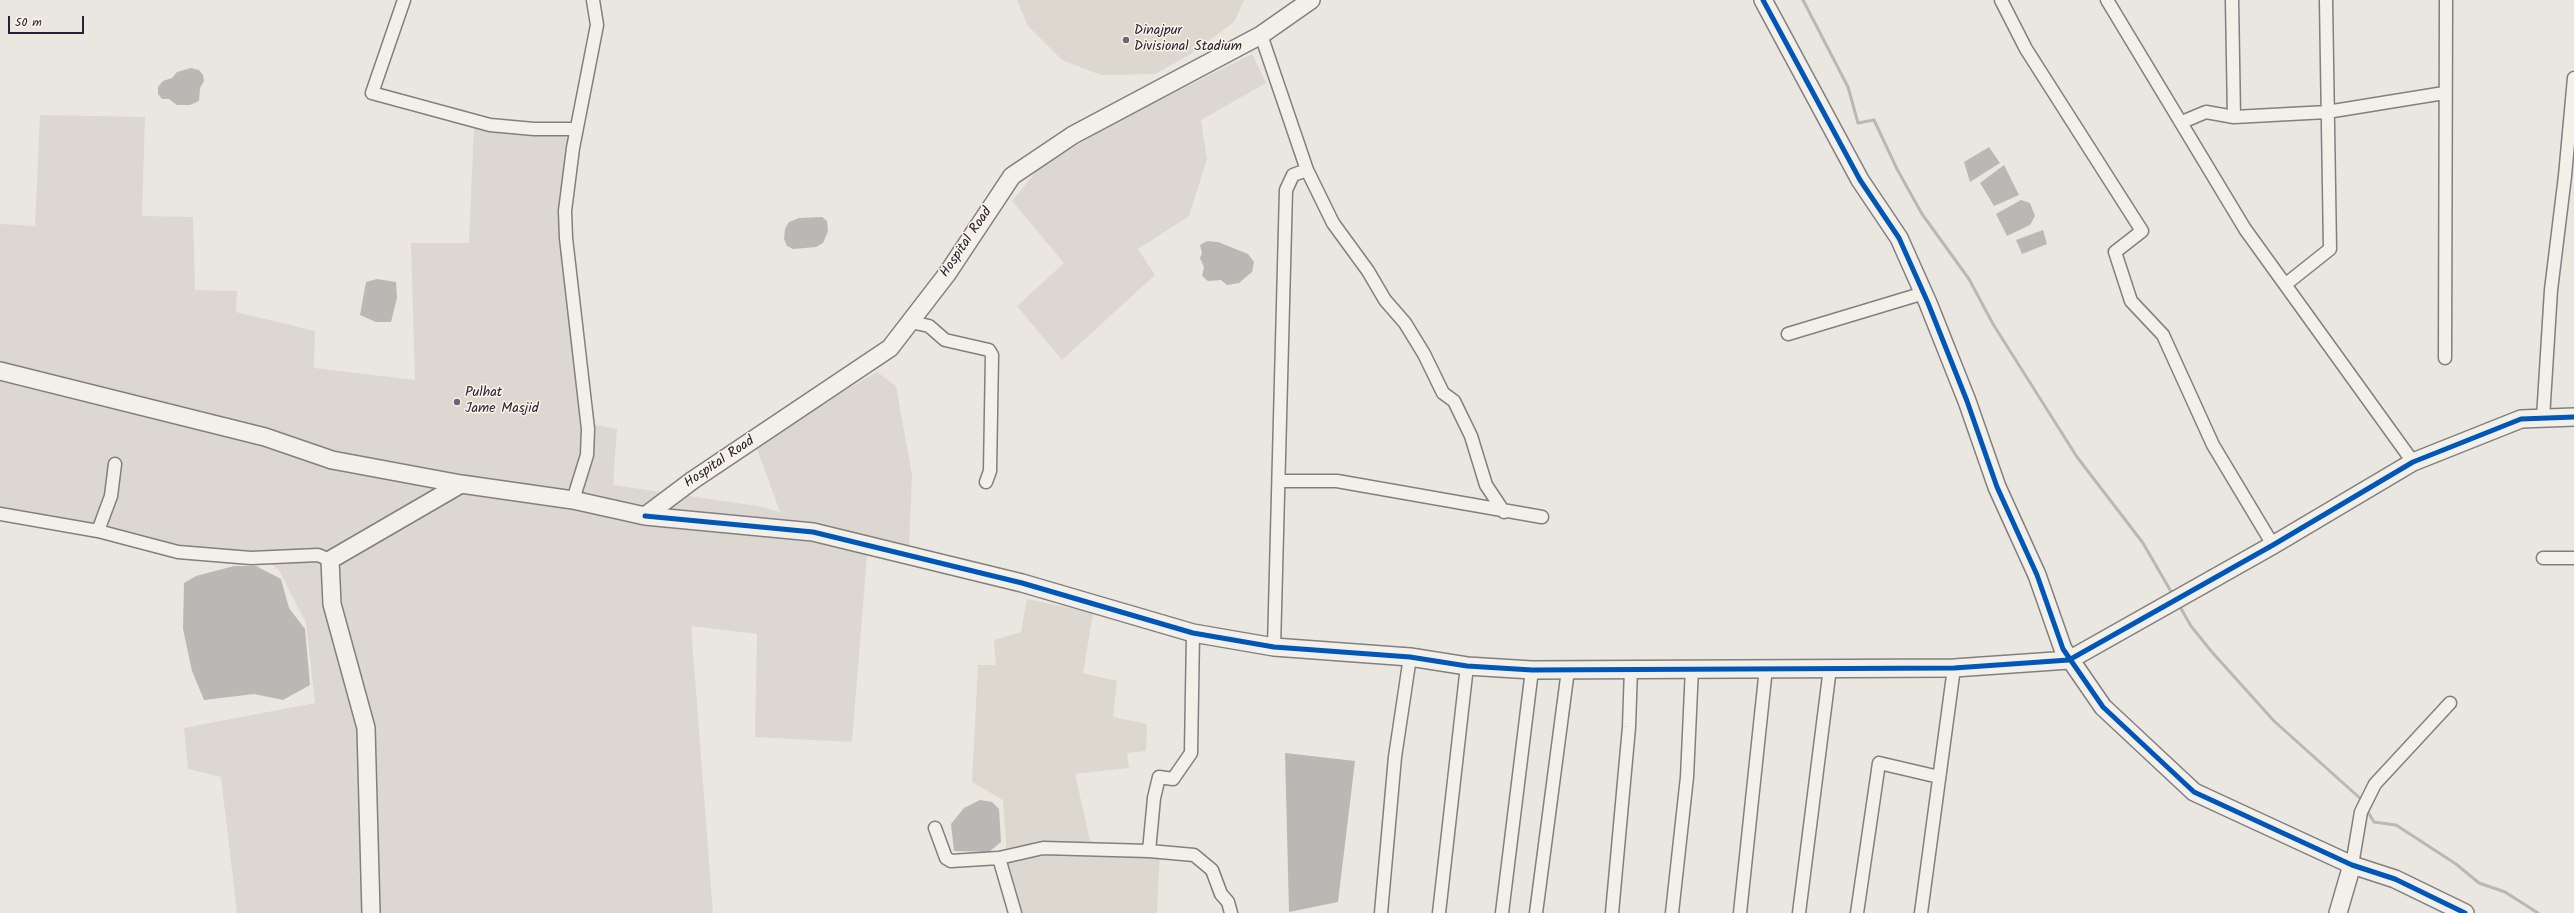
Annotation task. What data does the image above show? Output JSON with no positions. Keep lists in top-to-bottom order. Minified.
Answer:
{"streets":{"street":["Hospital Road"]},"places":["Dinajpur Divisional Stadium","Pulhat Jame Masjid"],"scale_bar":"50 m"}
